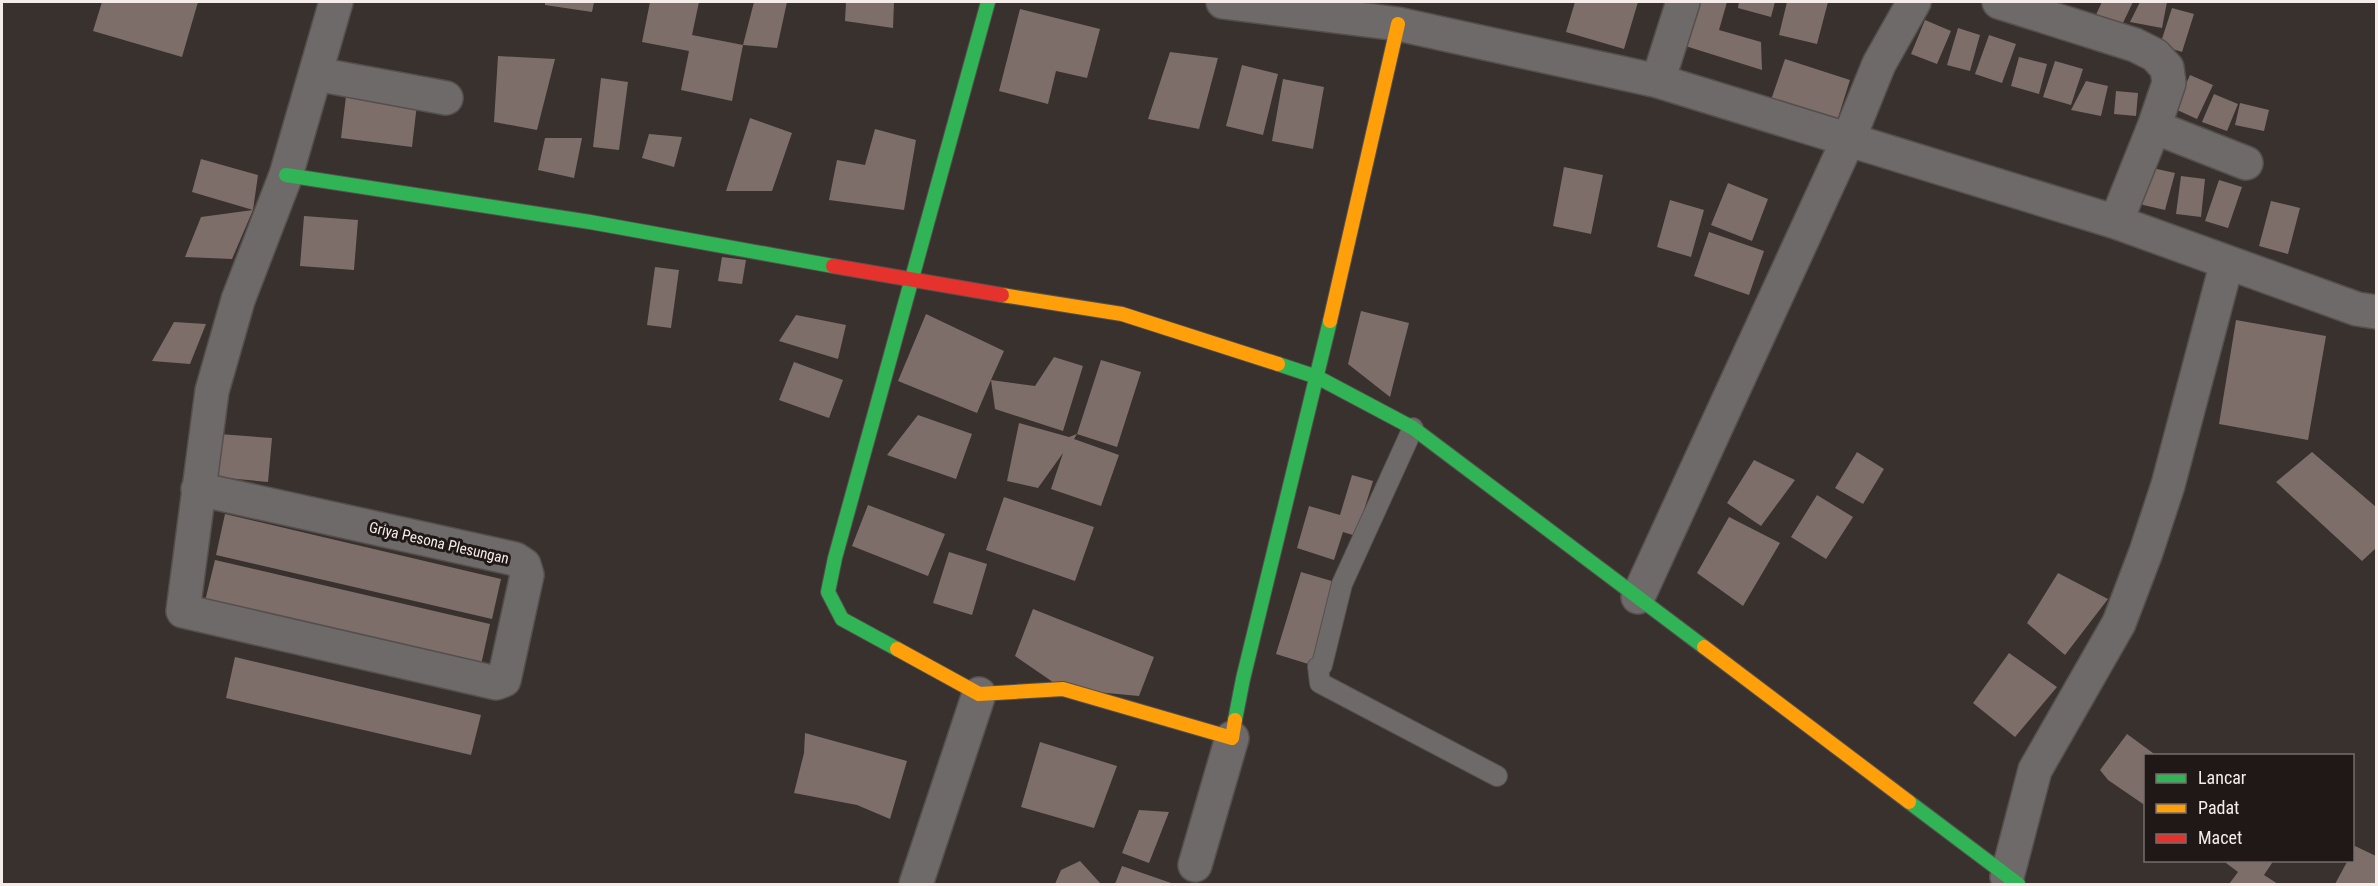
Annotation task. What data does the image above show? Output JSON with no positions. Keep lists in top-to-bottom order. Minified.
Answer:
{"streets":{"street":["Griya Pesona Plesungan"]},"legend":["Lancar","Padat","Macet"]}
